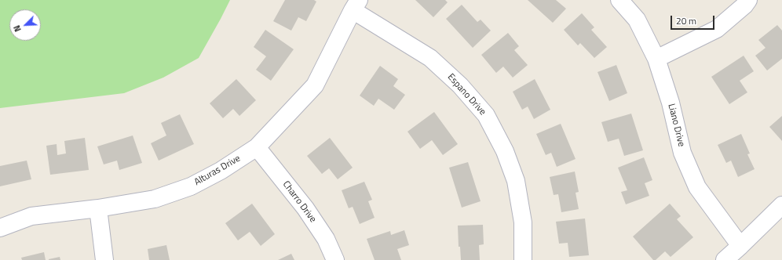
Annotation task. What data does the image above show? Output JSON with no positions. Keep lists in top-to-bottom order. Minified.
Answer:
{"streets":{"street":["Espano Drive","Liano Drive","Alturas Drive","Charro Drive"]},"crossings":[["Espano Drive","Alturas Drive"],["Alturas Drive","Charro Drive"]],"scale_bar":"20 m","north":"bottom left"}
